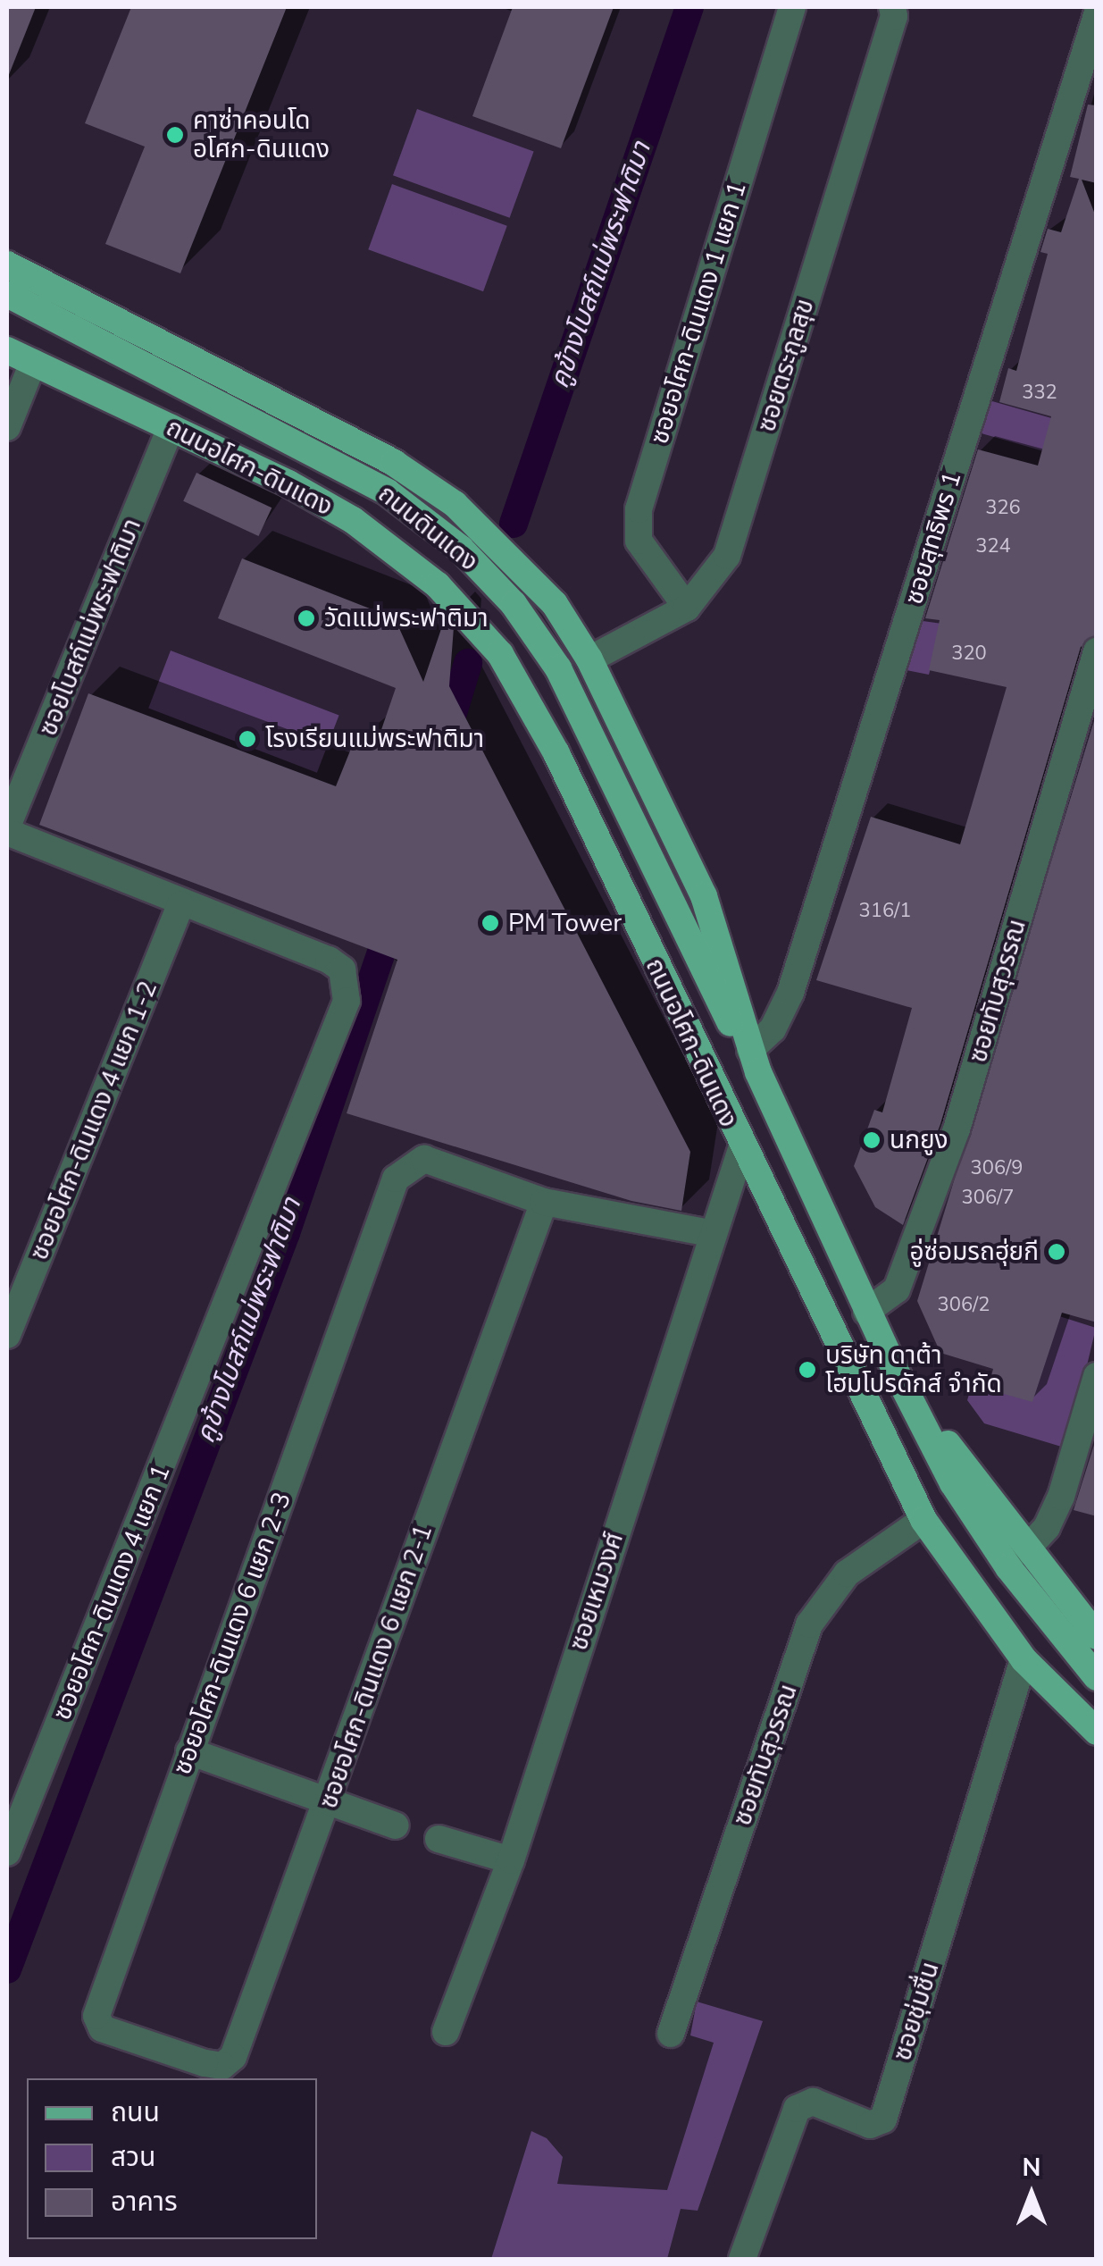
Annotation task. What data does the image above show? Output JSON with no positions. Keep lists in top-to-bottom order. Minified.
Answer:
{"streets":{"main road":["ถนนอโศก-ดินแดง","ถนนดินแดง"],"street":["ซอยอโศก-ดินแดง 1 แยก 1","ซอยตระกูลสุข","ซอยสุทธิพร 1","ซอยโบสถ์แม่พระฟาติมา","ซอยทับสุวรรณ","ซอยอโศก-ดินแดง 4 แยก 1-2","ซอยเหมวงศ์","ซอยอโศก-ดินแดง 4 แยก 1","ซอยอโศก-ดินแดง 6 แยก 2-3","ซอยอโศก-ดินแดง 6 แยก 2-1","ซอยชุ่มชื่น"]},"crossings":[["ซอยอโศก-ดินแดง 1 แยก 1","ซอยตระกูลสุข"],["ซอยตระกูลสุข","ถนนอโศก-ดินแดง"],["ถนนอโศก-ดินแดง","ถนนดินแดง"],["ถนนอโศก-ดินแดง","ซอยสุทธิพร 1"],["ถนนอโศก-ดินแดง","ซอยโบสถ์แม่พระฟาติมา"],["ถนนอโศก-ดินแดง","ซอยทับสุวรรณ"],["ถนนอโศก-ดินแดง","ซอยเหมวงศ์"],["ถนนอโศก-ดินแดง","ซอยชุ่มชื่น"],["ถนนดินแดง","ซอยสุทธิพร 1"],["ซอยโบสถ์แม่พระฟาติมา","ซอยอโศก-ดินแดง 4 แยก 1"],["ซอยอโศก-ดินแดง 4 แยก 1-2","ซอยอโศก-ดินแดง 4 แยก 1"],["ซอยอโศก-ดินแดง 6 แยก 2-3","ซอยอโศก-ดินแดง 6 แยก 2-1"]],"water":["คูข้างโบสถ์แม่พระฟาติมา"],"places":["คาซ่าคอนโด อโศก-ดินแดง","วัดแม่พระฟาติมา","โรงเรียนแม่พระฟาติมา","PM Tower","นกยูง","อู่ซ่อมรถฮุ่ยกี","บริษัท ดาต้า โฮมโปรดักส์ จำกัด"],"house_numbers":["332","326","324","320","316/1","306/9","306/7","306/2"],"legend":["ถนน","สวน","อาคาร"],"north":"top"}
